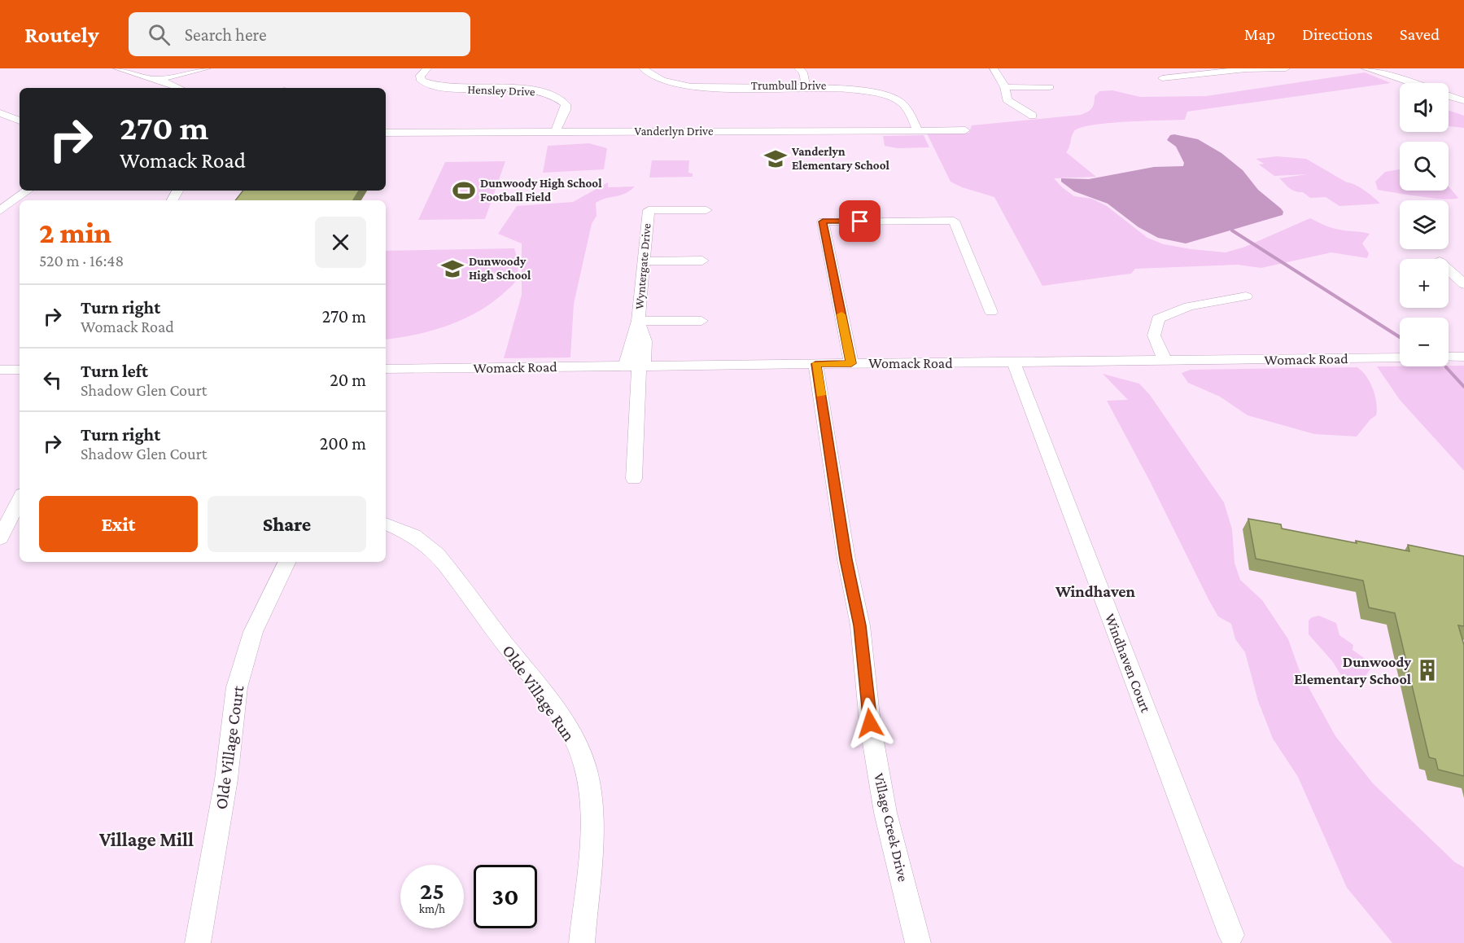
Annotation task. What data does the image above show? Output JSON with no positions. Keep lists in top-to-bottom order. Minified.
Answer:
{"streets":{"street":["Trumbull Drive","Hensley Drive","Vanderlyn Drive","Wyntergate Drive","Womack Road","Windhaven Court","Olde Village Run","Olde Village Court","Village Creek Drive"]},"crossings":[["Trumbull Drive","Vanderlyn Drive"],["Hensley Drive","Vanderlyn Drive"],["Wyntergate Drive","Womack Road"],["Womack Road","Windhaven Court"],["Womack Road","Village Creek Drive"]],"districts":["Windhaven","Village Mill"],"places":{"school or university":["Vanderlyn Elementary School","Dunwoody High School"],"sports":["Dunwoody High School Football Field"],"building":["Dunwoody Elementary School"]},"page":{"header":"Routely","search":"Search here","nav":["Map","Directions","Saved"],"map_buttons":["+","−"],"turn":["270 m","Womack Road"],"heading":["2 min","520 m · 16:48"],"list":[{"name":"Turn right","note":"Womack Road","value":"270 m"},{"name":"Turn left","note":"Shadow Glen Court","value":"20 m"},{"name":"Turn right","note":"Shadow Glen Court","value":"200 m"}],"buttons":["Exit","Share"],"speed":"25 km/h","limit":"30"}}
